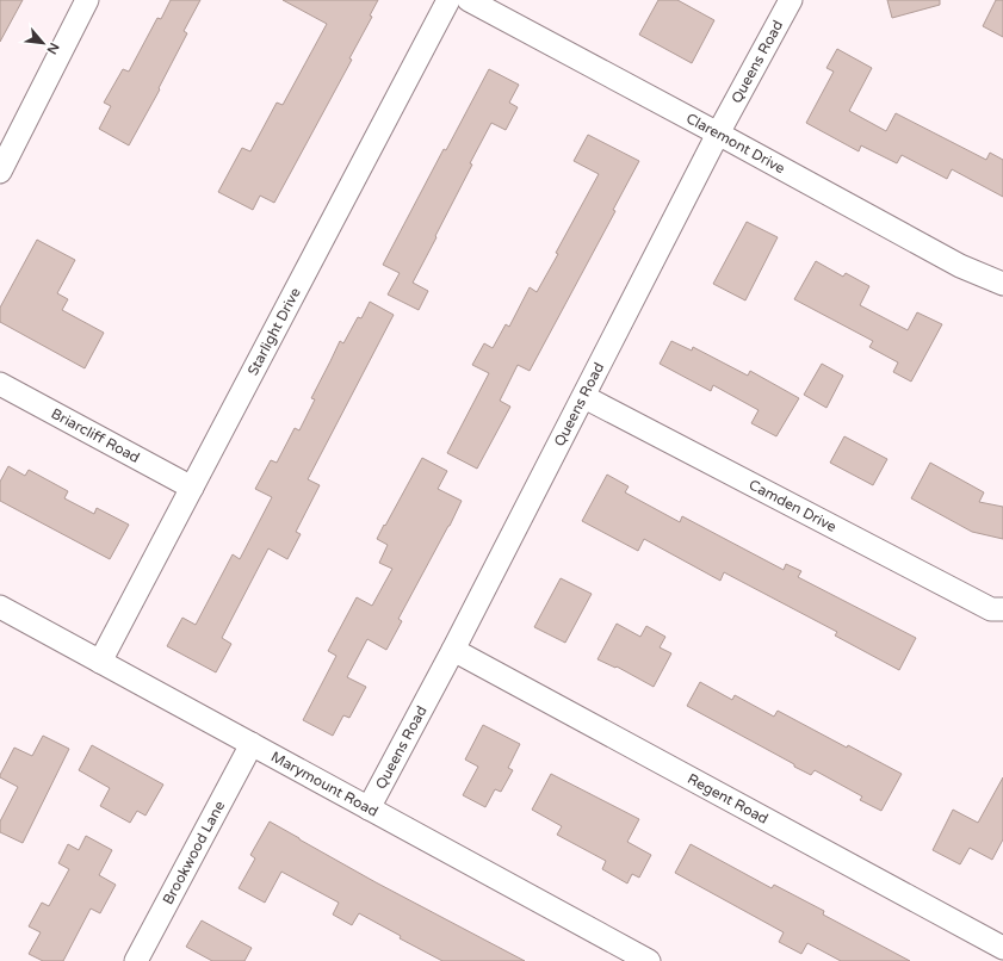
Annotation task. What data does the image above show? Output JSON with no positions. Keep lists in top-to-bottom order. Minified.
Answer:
{"streets":{"street":["Queens Road","Claremont Drive","Starlight Drive","Briarcliff Road","Camden Drive","Marymount Road","Regent Road","Brookwood Lane"]},"crossings":[["Queens Road","Claremont Drive"],["Queens Road","Camden Drive"],["Queens Road","Marymount Road"],["Queens Road","Regent Road"],["Starlight Drive","Briarcliff Road"],["Starlight Drive","Marymount Road"],["Marymount Road","Brookwood Lane"]],"north":"bottom right"}
